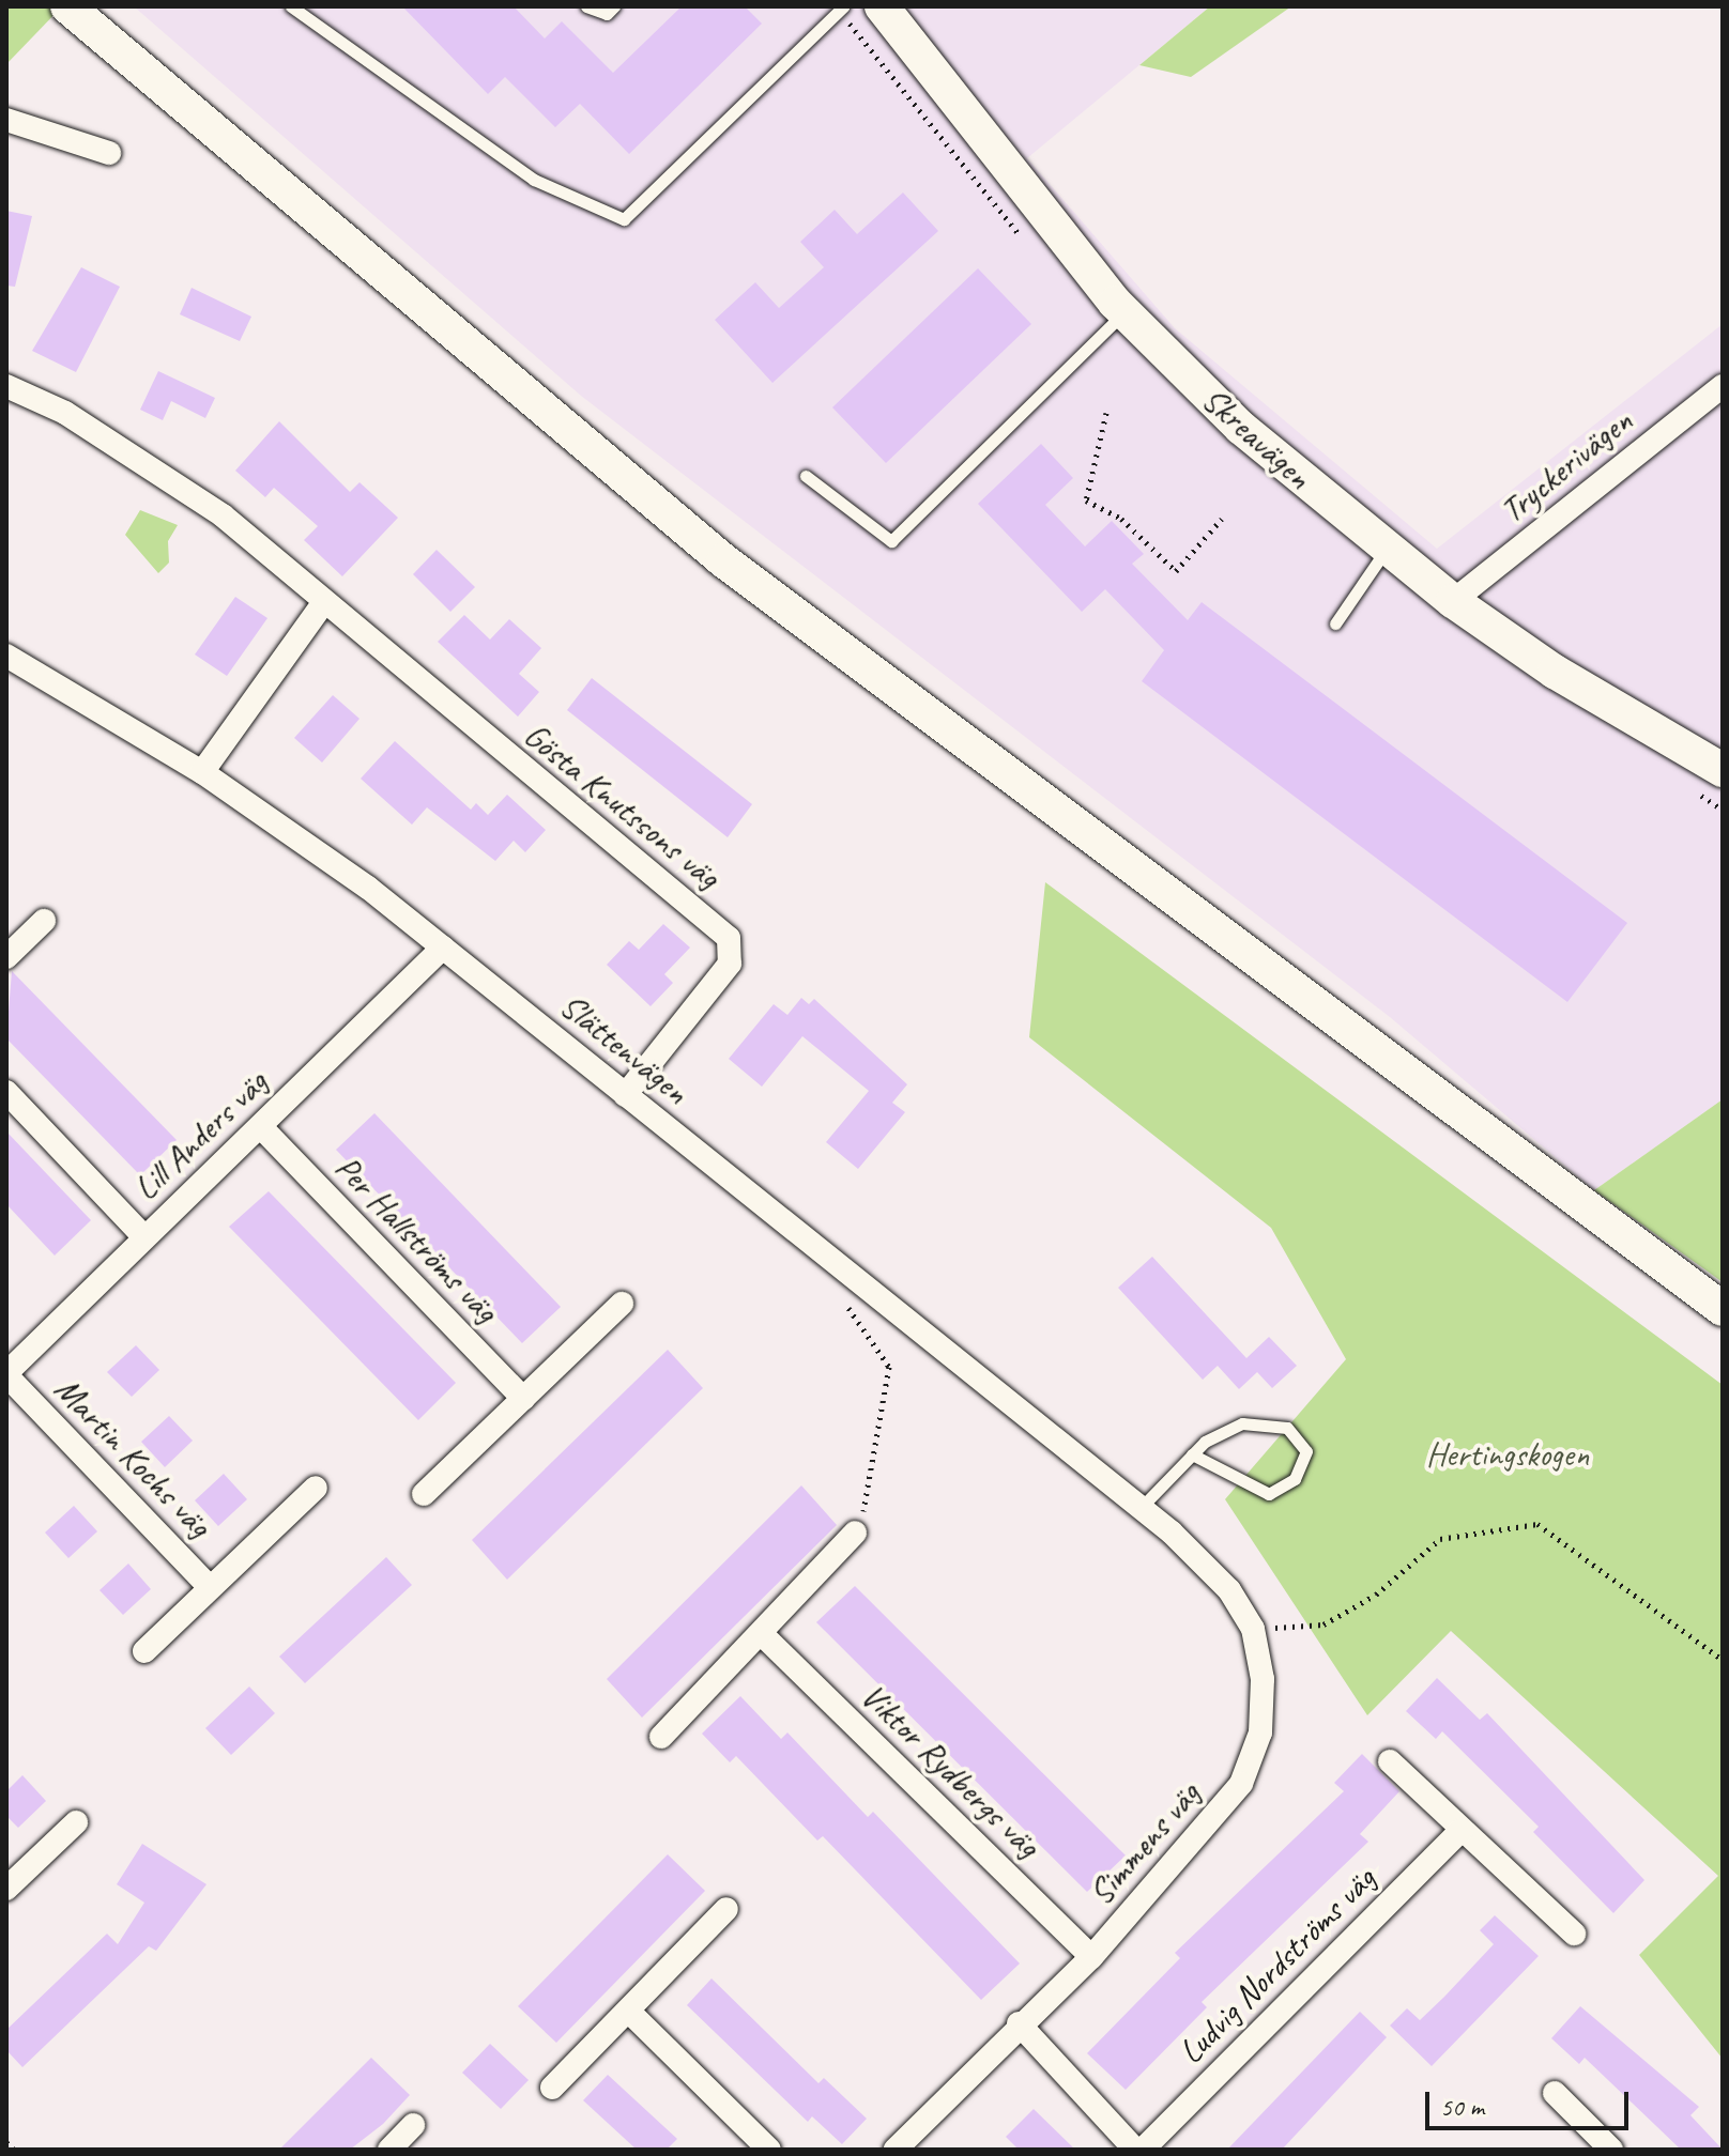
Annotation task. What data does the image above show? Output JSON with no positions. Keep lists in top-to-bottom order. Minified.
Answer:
{"streets":{"main road":["Skreavägen"],"street":["Tryckerivägen","Gösta Knutssons väg","Slättenvägen","Lill Anders väg","Per Hallströms väg","Martin Kochs väg","Viktor Rydbergs väg","Simmens väg","Ludvig Nordströms väg"]},"crossings":[["Skreavägen","Tryckerivägen"],["Gösta Knutssons väg","Slättenvägen"],["Slättenvägen","Lill Anders väg"],["Slättenvägen","Simmens väg"],["Lill Anders väg","Per Hallströms väg"],["Lill Anders väg","Martin Kochs väg"],["Viktor Rydbergs väg","Simmens väg"]],"parks":["Hertingskogen"],"scale_bar":"50 m"}
